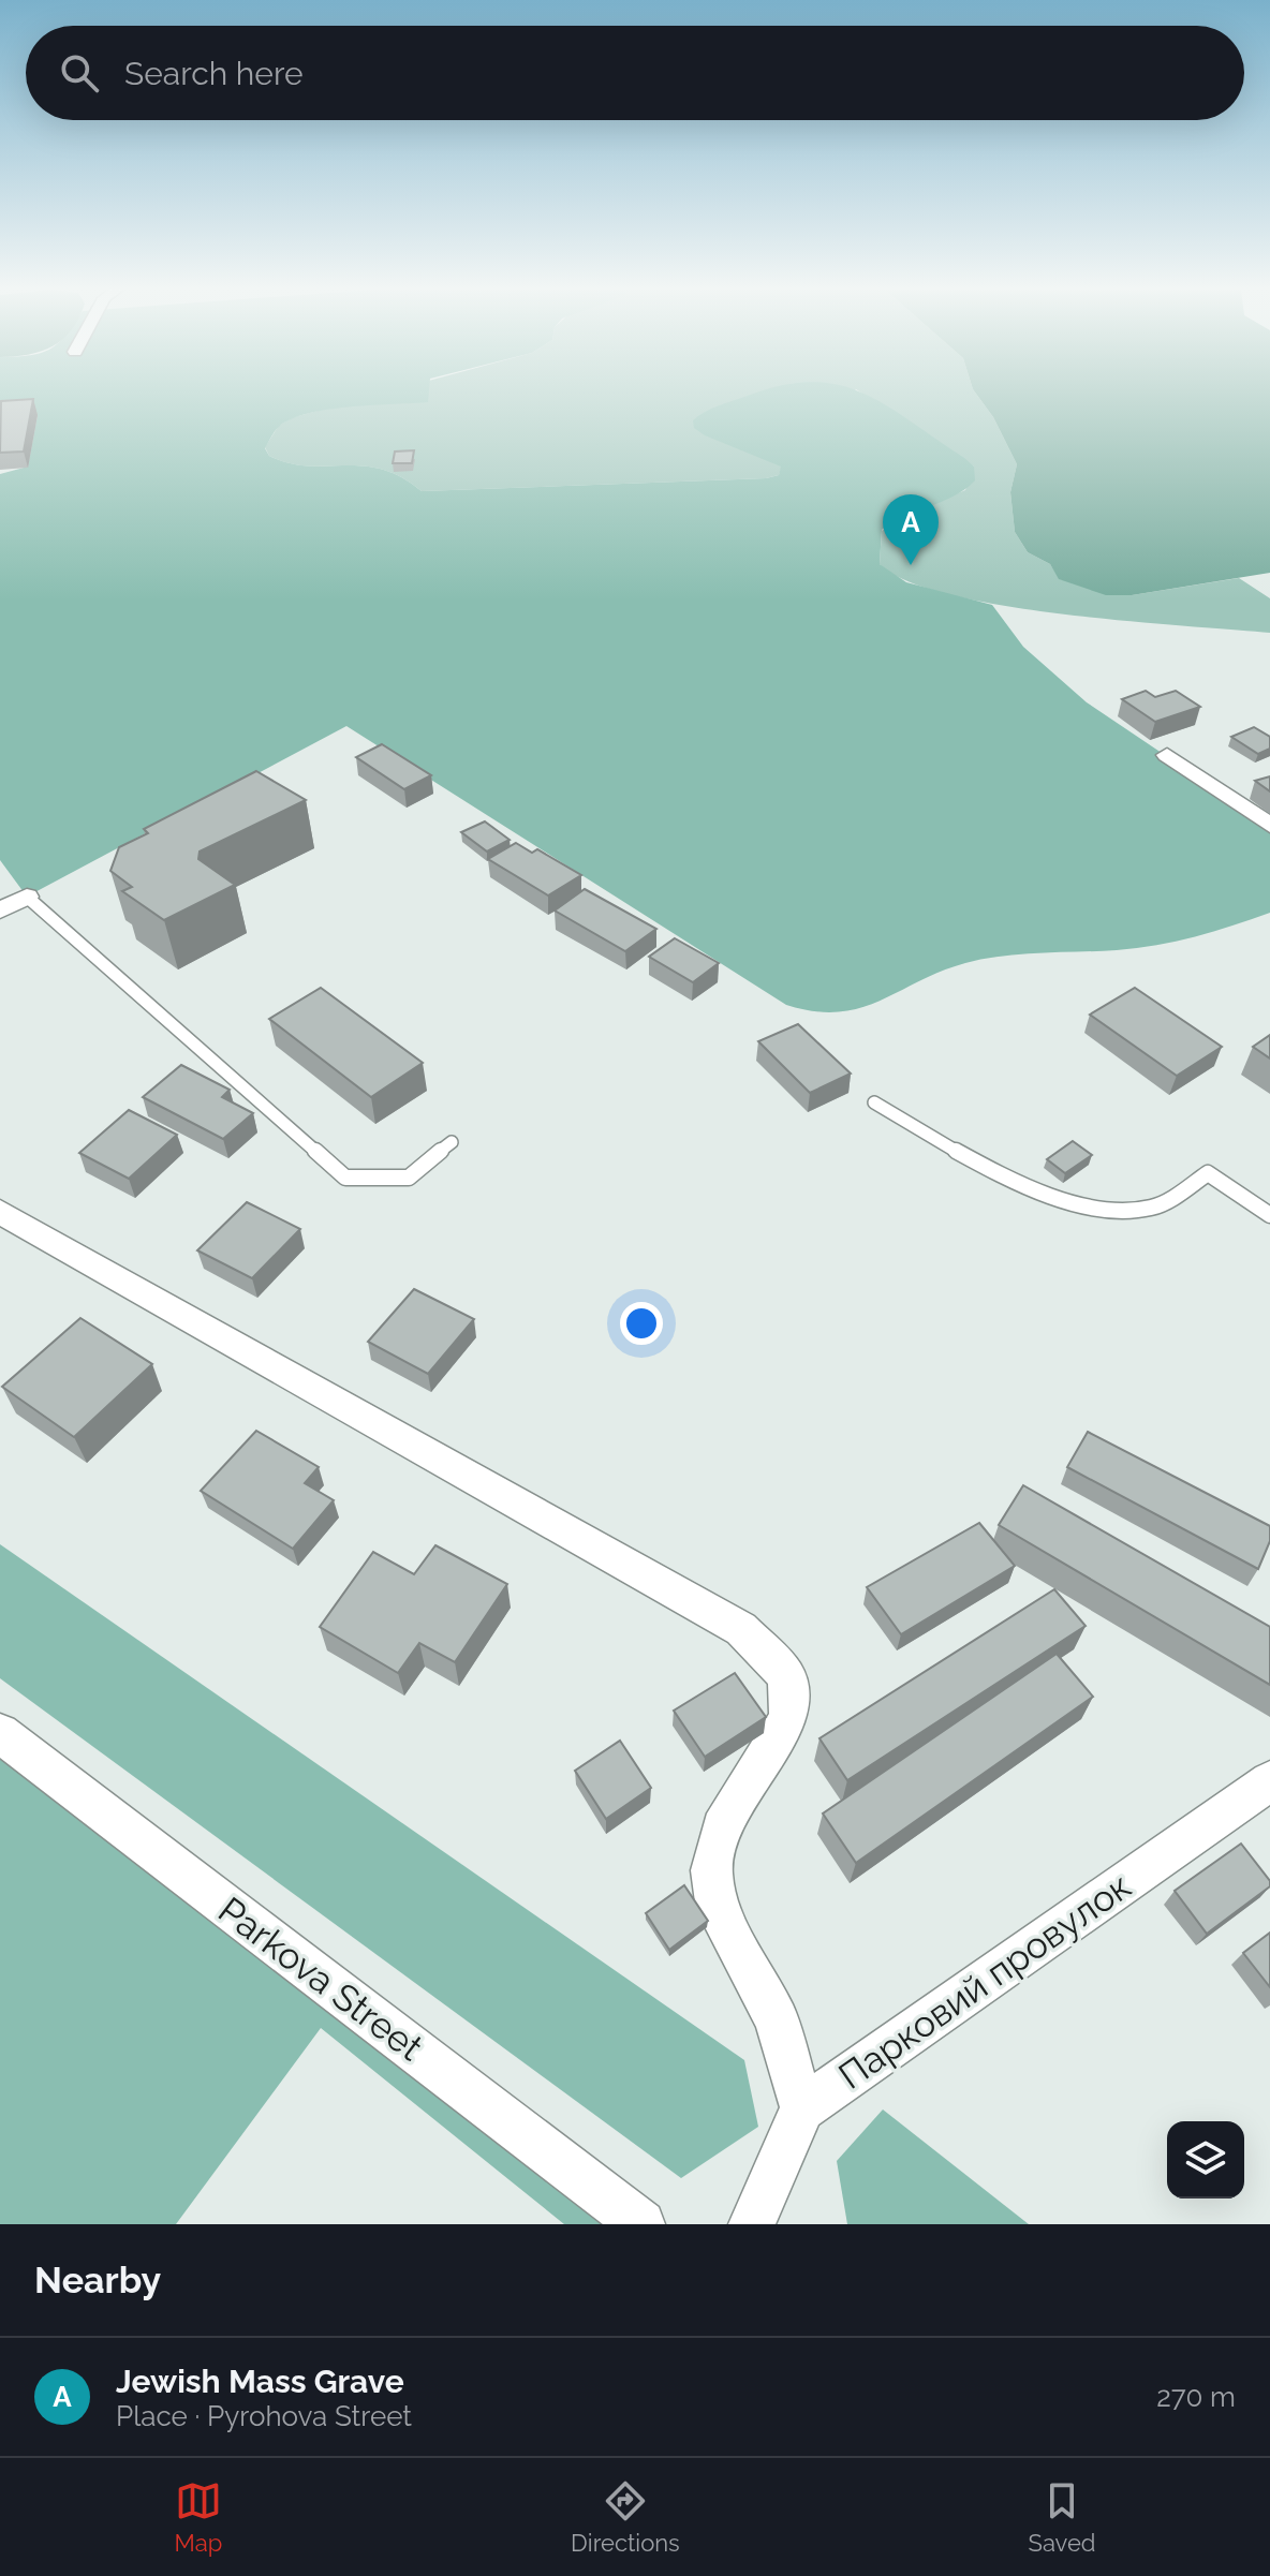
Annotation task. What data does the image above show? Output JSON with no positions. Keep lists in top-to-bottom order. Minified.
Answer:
{"streets":{"street":["Parkova Street","Парковий провулок"]},"page":{"search":"Search here","pins":"A","heading":"Nearby","list":[{"mark":"A","name":"Jewish Mass Grave","note":"Place · Pyrohova Street","value":"270 m"}],"nav":["Map","Directions","Saved"]}}
